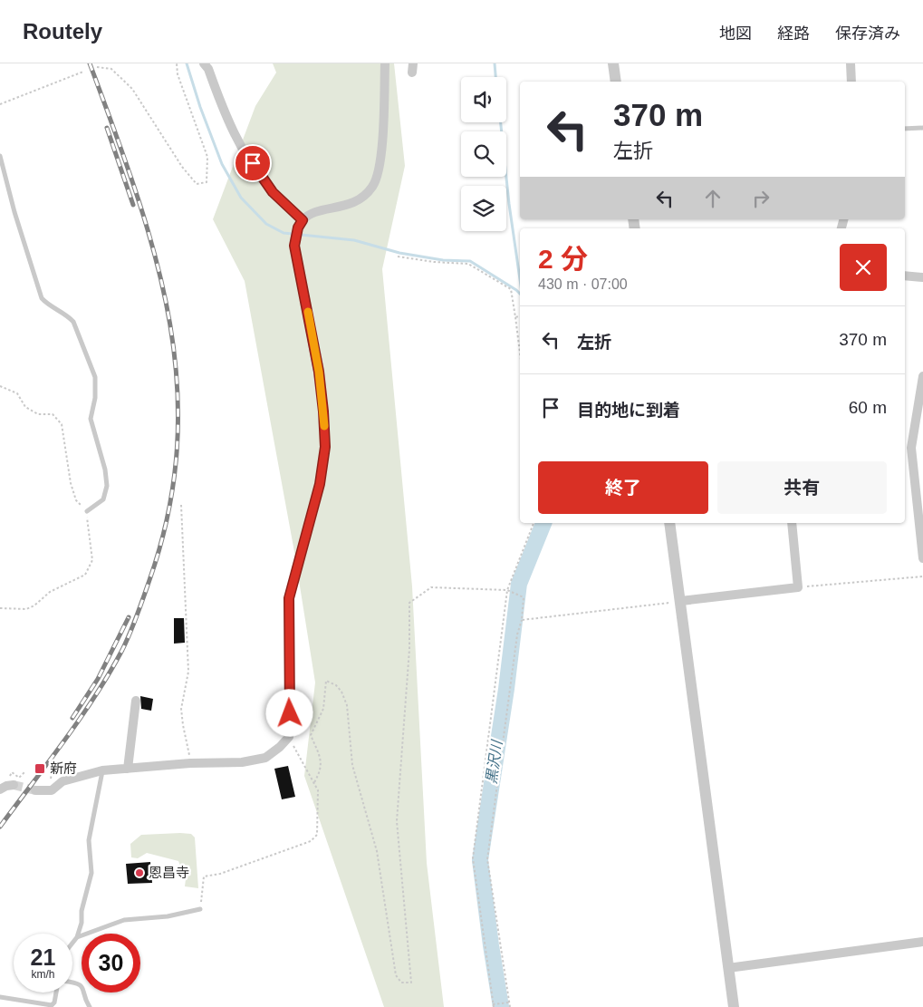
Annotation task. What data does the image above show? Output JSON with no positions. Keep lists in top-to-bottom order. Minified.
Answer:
{"water":["黒沢川"],"places":{"transit":["新府"],"other":["恩昌寺"]},"page":{"header":"Routely","nav":["地図","経路","保存済み"],"turn":["370 m","左折"],"heading":["2 分","430 m · 07:00"],"list":[{"name":"左折","value":"370 m"},{"name":"目的地に到着","value":"60 m"}],"buttons":["終了","共有"],"speed":"21 km/h","limit":"30"}}
